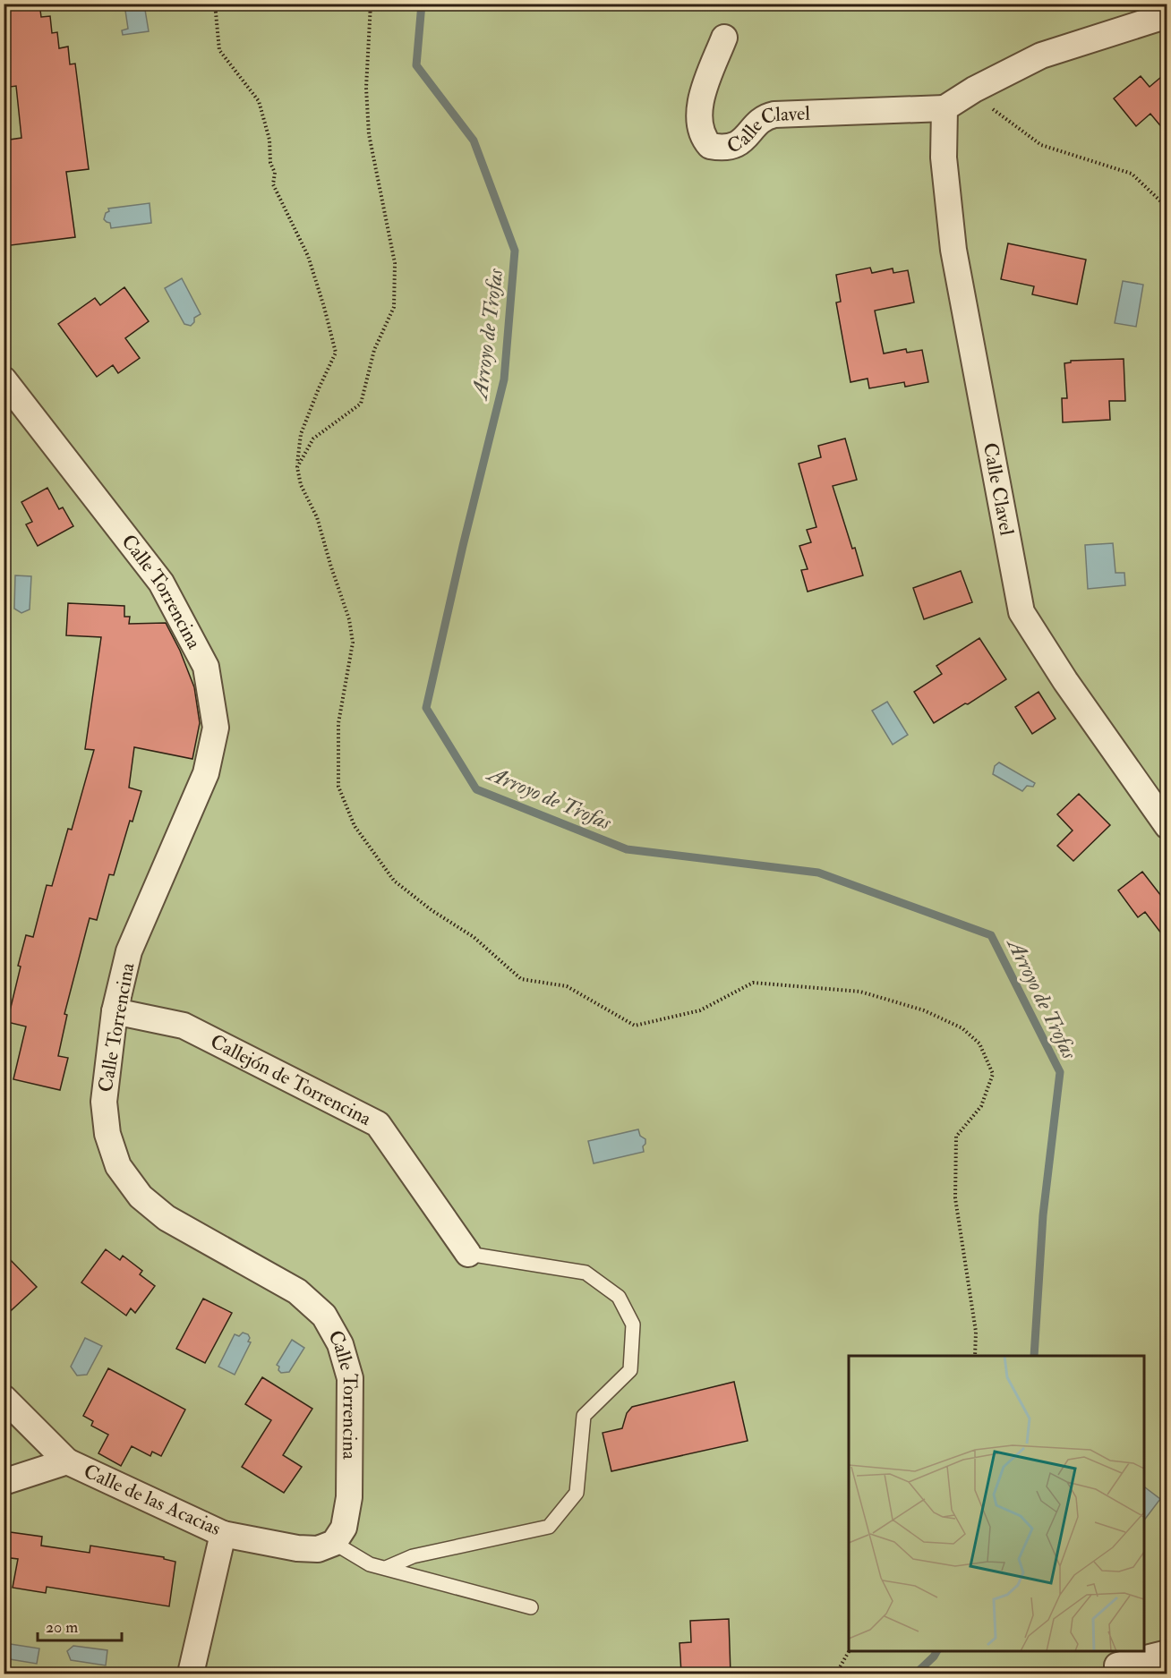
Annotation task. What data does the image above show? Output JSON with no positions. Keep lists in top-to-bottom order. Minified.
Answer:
{"streets":{"street":["Calle Clavel","Calle Torrencina","Callejón de Torrencina","Calle de las Acacias"]},"crossings":[["Calle Torrencina","Callejón de Torrencina"],["Calle Torrencina","Calle de las Acacias"]],"water":["Arroyo de Trofas"],"scale_bar":"20 m"}
